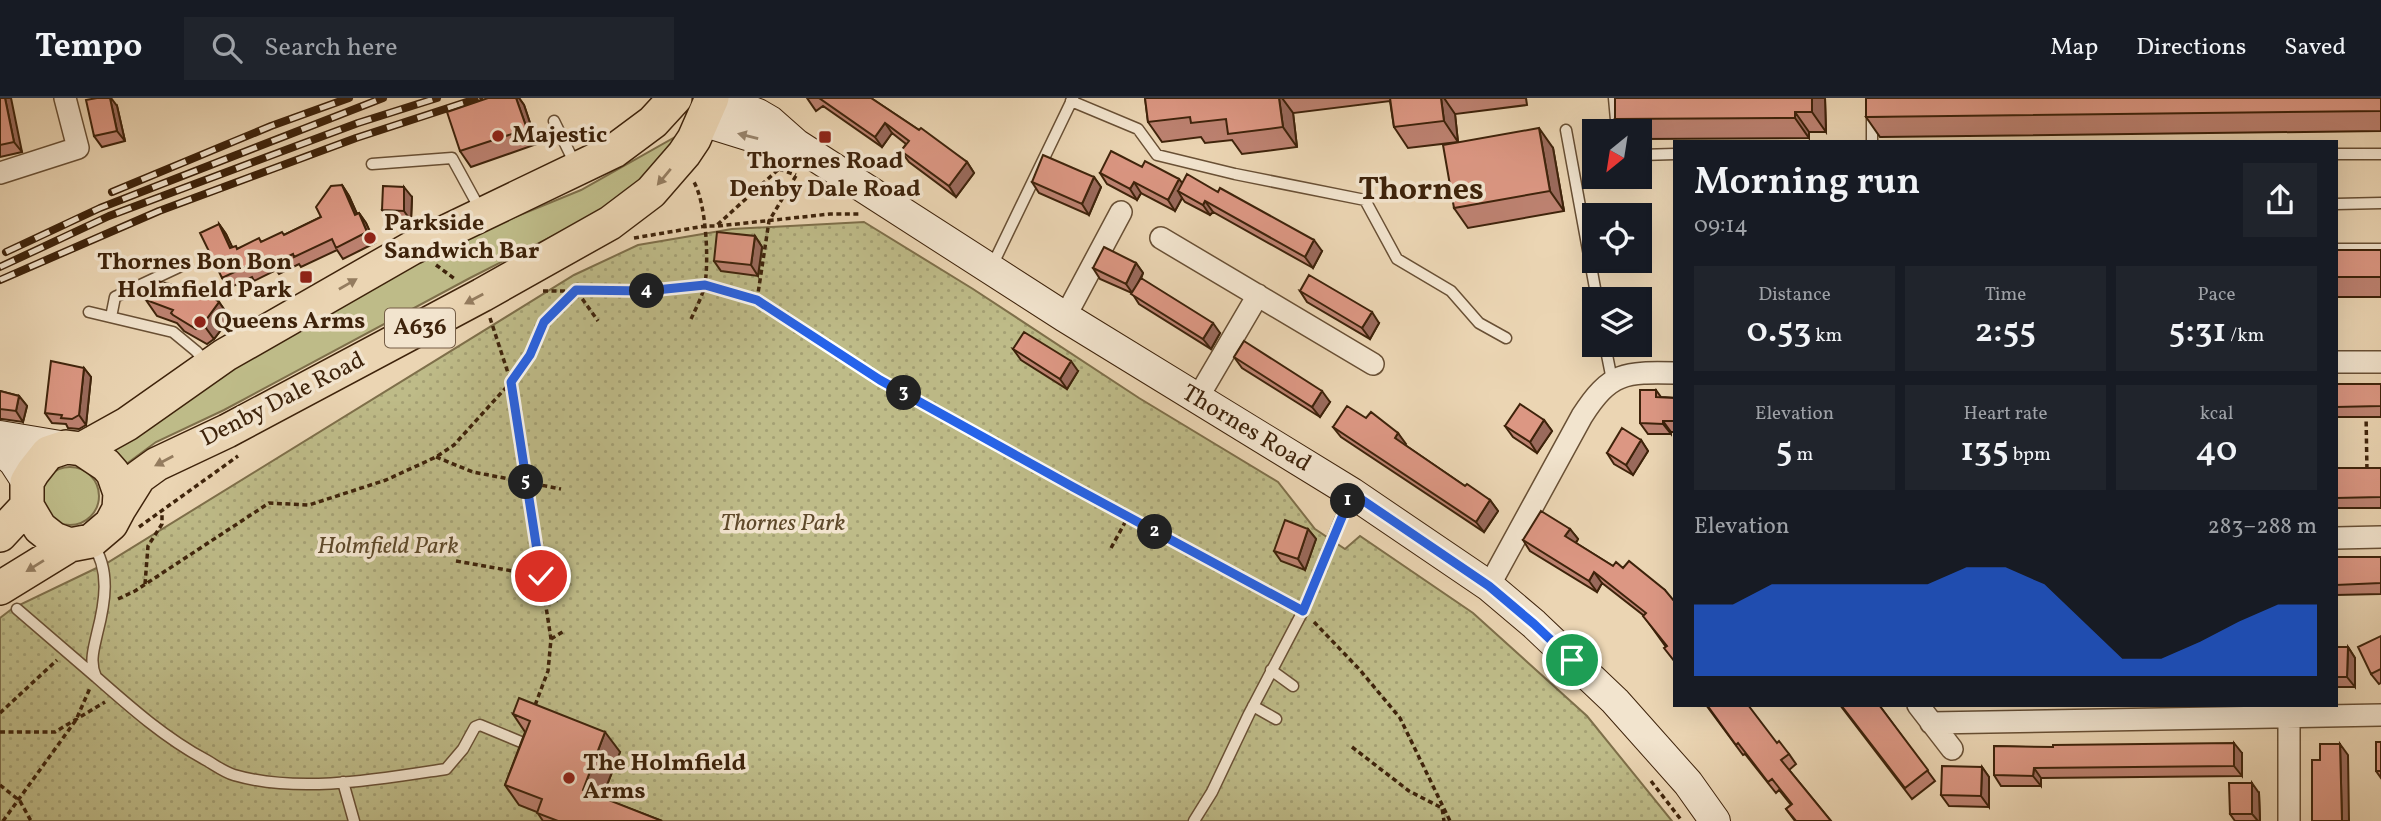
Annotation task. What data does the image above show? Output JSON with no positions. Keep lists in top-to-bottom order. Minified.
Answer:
{"streets":{"main road":["A636","Denby Dale Road","Thornes Road"]},"crossings":[["A636","Denby Dale Road"],["Denby Dale Road","Thornes Road"]],"districts":["Thornes"],"parks":["Thornes Park","Holmfield Park"],"places":{"other":["Majestic","Parkside Sandwich Bar","Queens Arms","The Holmfield Arms"],"transit":["Thornes Road Denby Dale Road","Thornes Bon Bon Holmfield Park"]},"north":"bottom left","page":{"header":"Tempo","search":"Search here","nav":["Map","Directions","Saved"],"heading":["Morning run","09:14"],"stats":[["Distance","0.53 km"],["Time","2:55"],["Pace","5:31 /km"],["Elevation","5 m"],["Heart rate","135 bpm"],["kcal","40"]],"pins":["4","3","5","1","2"],"chart":["Elevation","283–288 m"]}}
